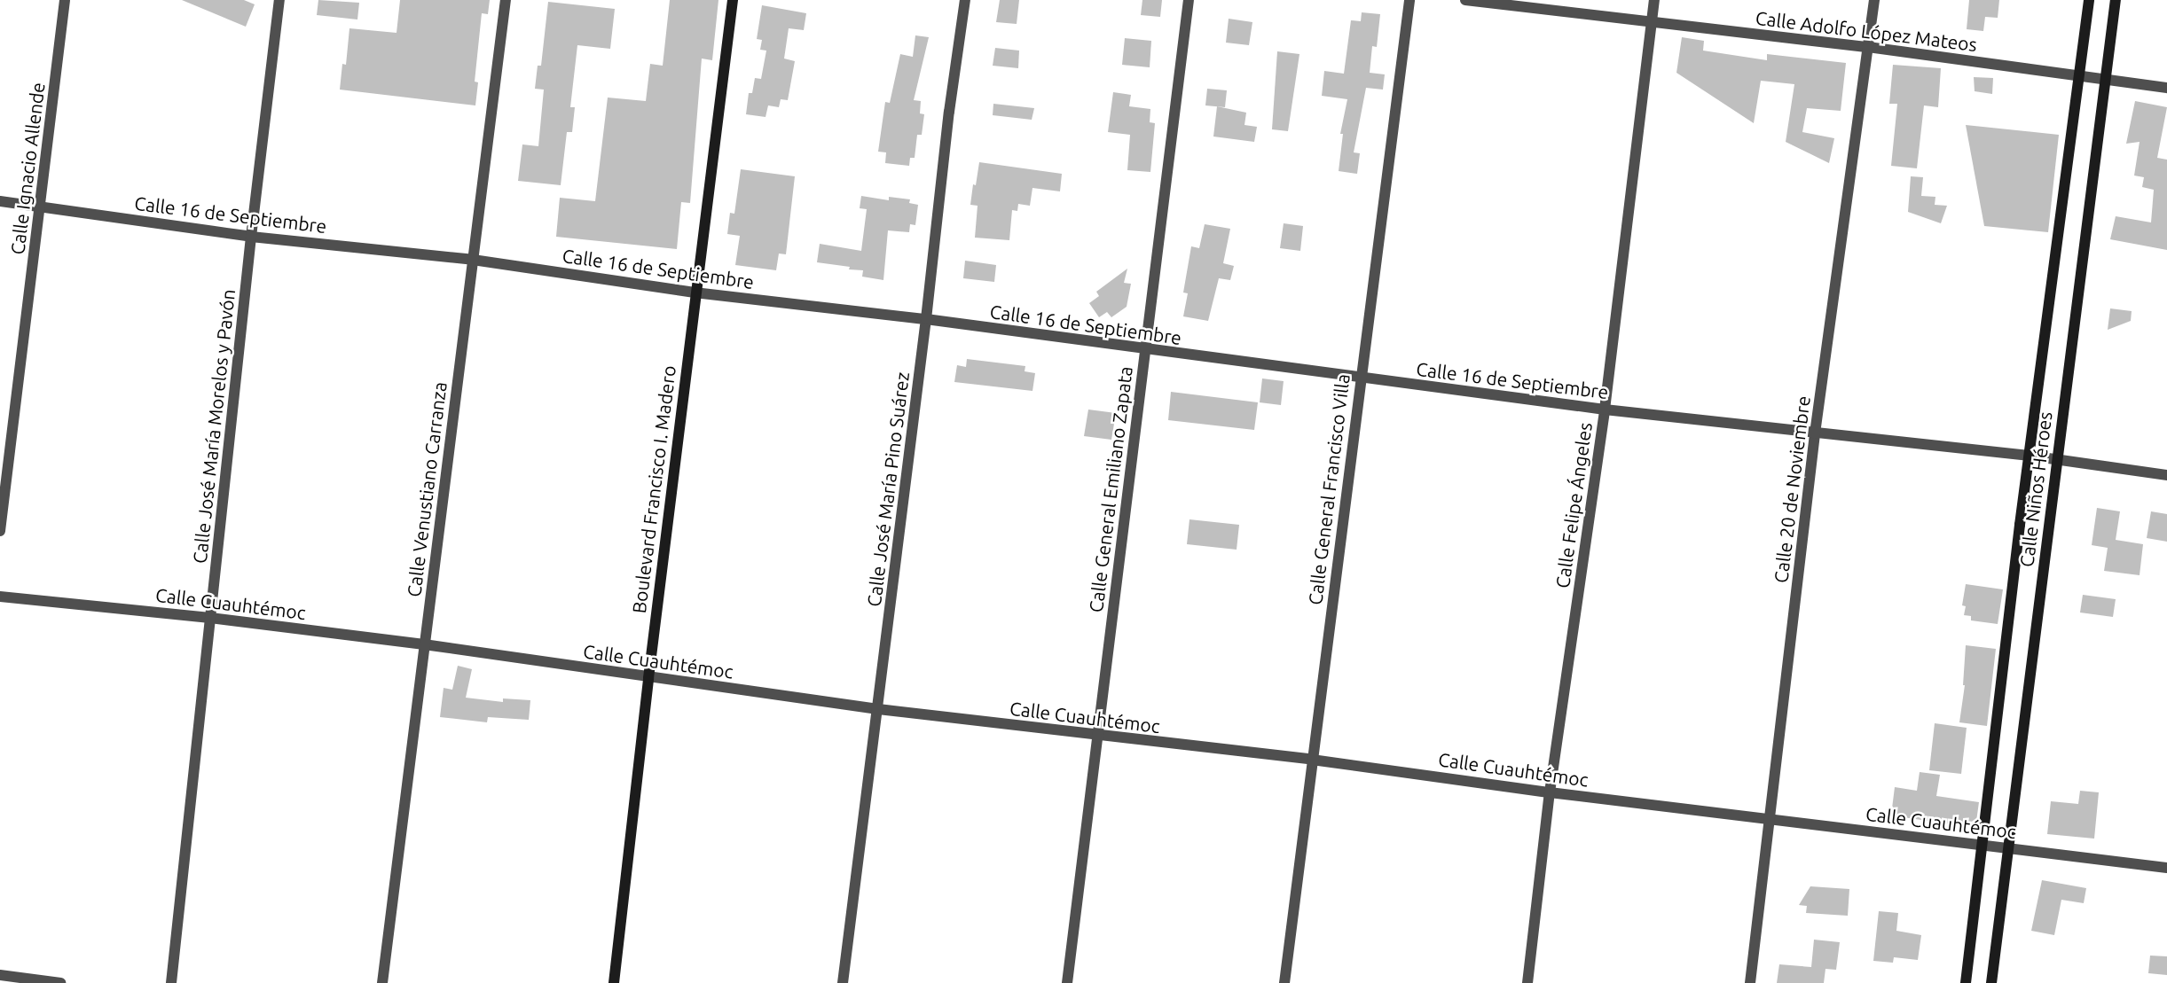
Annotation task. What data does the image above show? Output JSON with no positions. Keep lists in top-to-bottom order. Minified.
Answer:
{"streets":{"street":["Calle Adolfo López Mateos","Calle Ignacio Allende","Calle 16 de Septiembre","Calle José María Morelos y Pavón","Calle Venustiano Carranza","Boulevard Francisco I. Madero","Calle José María Pino Suárez","Calle General Emiliano Zapata","Calle General Francisco Villa","Calle 20 de Noviembre","Calle Niños Héroes","Calle Felipe Ángeles","Calle Cuauhtémoc"]},"crossings":[["Calle Adolfo López Mateos","Calle 20 de Noviembre"],["Calle Adolfo López Mateos","Calle Niños Héroes"],["Calle Adolfo López Mateos","Calle Felipe Ángeles"],["Calle Ignacio Allende","Calle 16 de Septiembre"],["Calle 16 de Septiembre","Calle José María Morelos y Pavón"],["Calle 16 de Septiembre","Calle Venustiano Carranza"],["Calle 16 de Septiembre","Boulevard Francisco I. Madero"],["Calle 16 de Septiembre","Calle José María Pino Suárez"],["Calle 16 de Septiembre","Calle General Emiliano Zapata"],["Calle 16 de Septiembre","Calle General Francisco Villa"],["Calle 16 de Septiembre","Calle 20 de Noviembre"],["Calle 16 de Septiembre","Calle Niños Héroes"],["Calle 16 de Septiembre","Calle Felipe Ángeles"],["Calle José María Morelos y Pavón","Calle Cuauhtémoc"],["Calle Venustiano Carranza","Calle Cuauhtémoc"],["Boulevard Francisco I. Madero","Calle Cuauhtémoc"],["Calle José María Pino Suárez","Calle Cuauhtémoc"],["Calle General Emiliano Zapata","Calle Cuauhtémoc"],["Calle General Francisco Villa","Calle Cuauhtémoc"],["Calle 20 de Noviembre","Calle Cuauhtémoc"],["Calle Niños Héroes","Calle Cuauhtémoc"],["Calle Felipe Ángeles","Calle Cuauhtémoc"]]}
